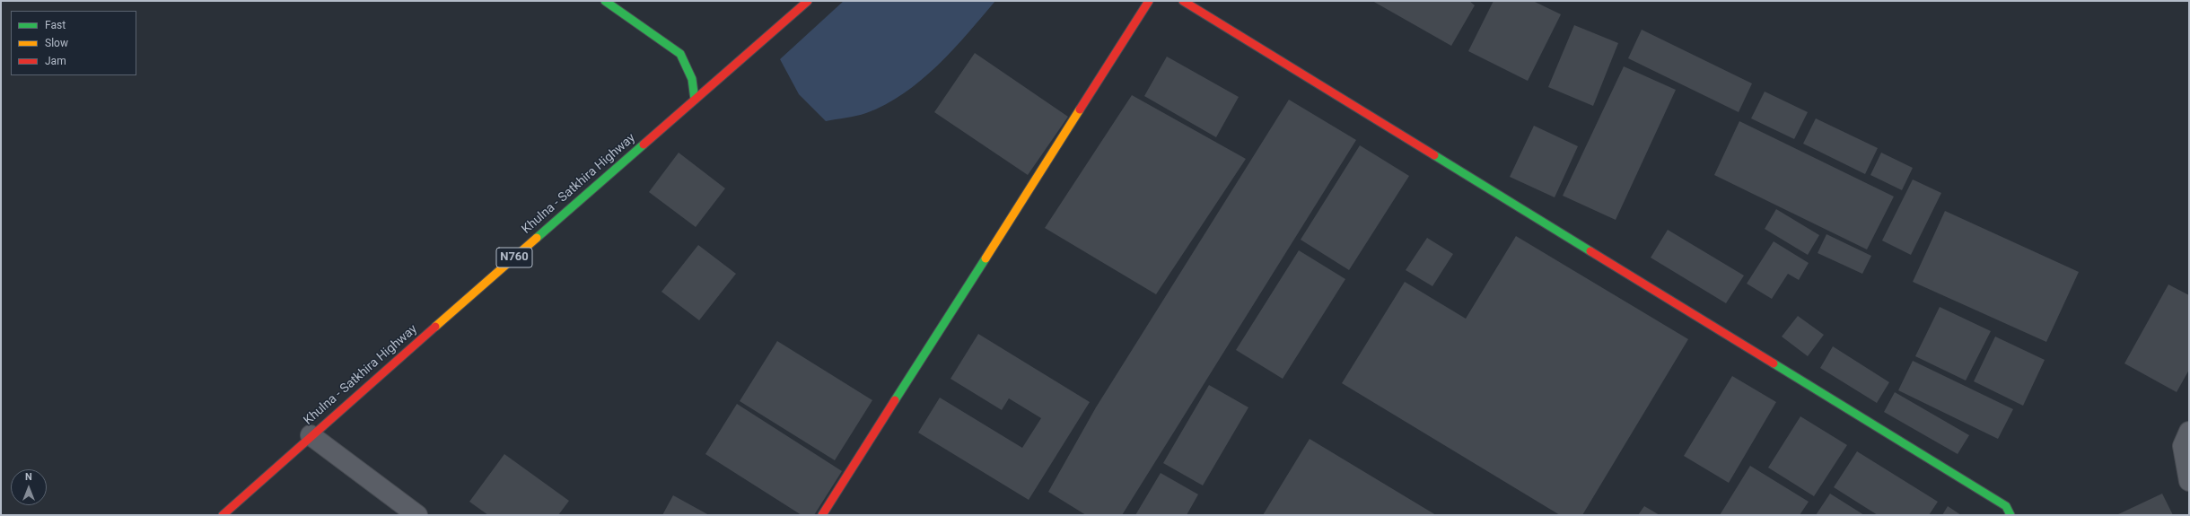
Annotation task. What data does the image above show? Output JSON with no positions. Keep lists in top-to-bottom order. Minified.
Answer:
{"streets":{"main road":["Khulna - Satkhira Highway","N760"]},"legend":["Fast","Slow","Jam"],"north":"top"}
